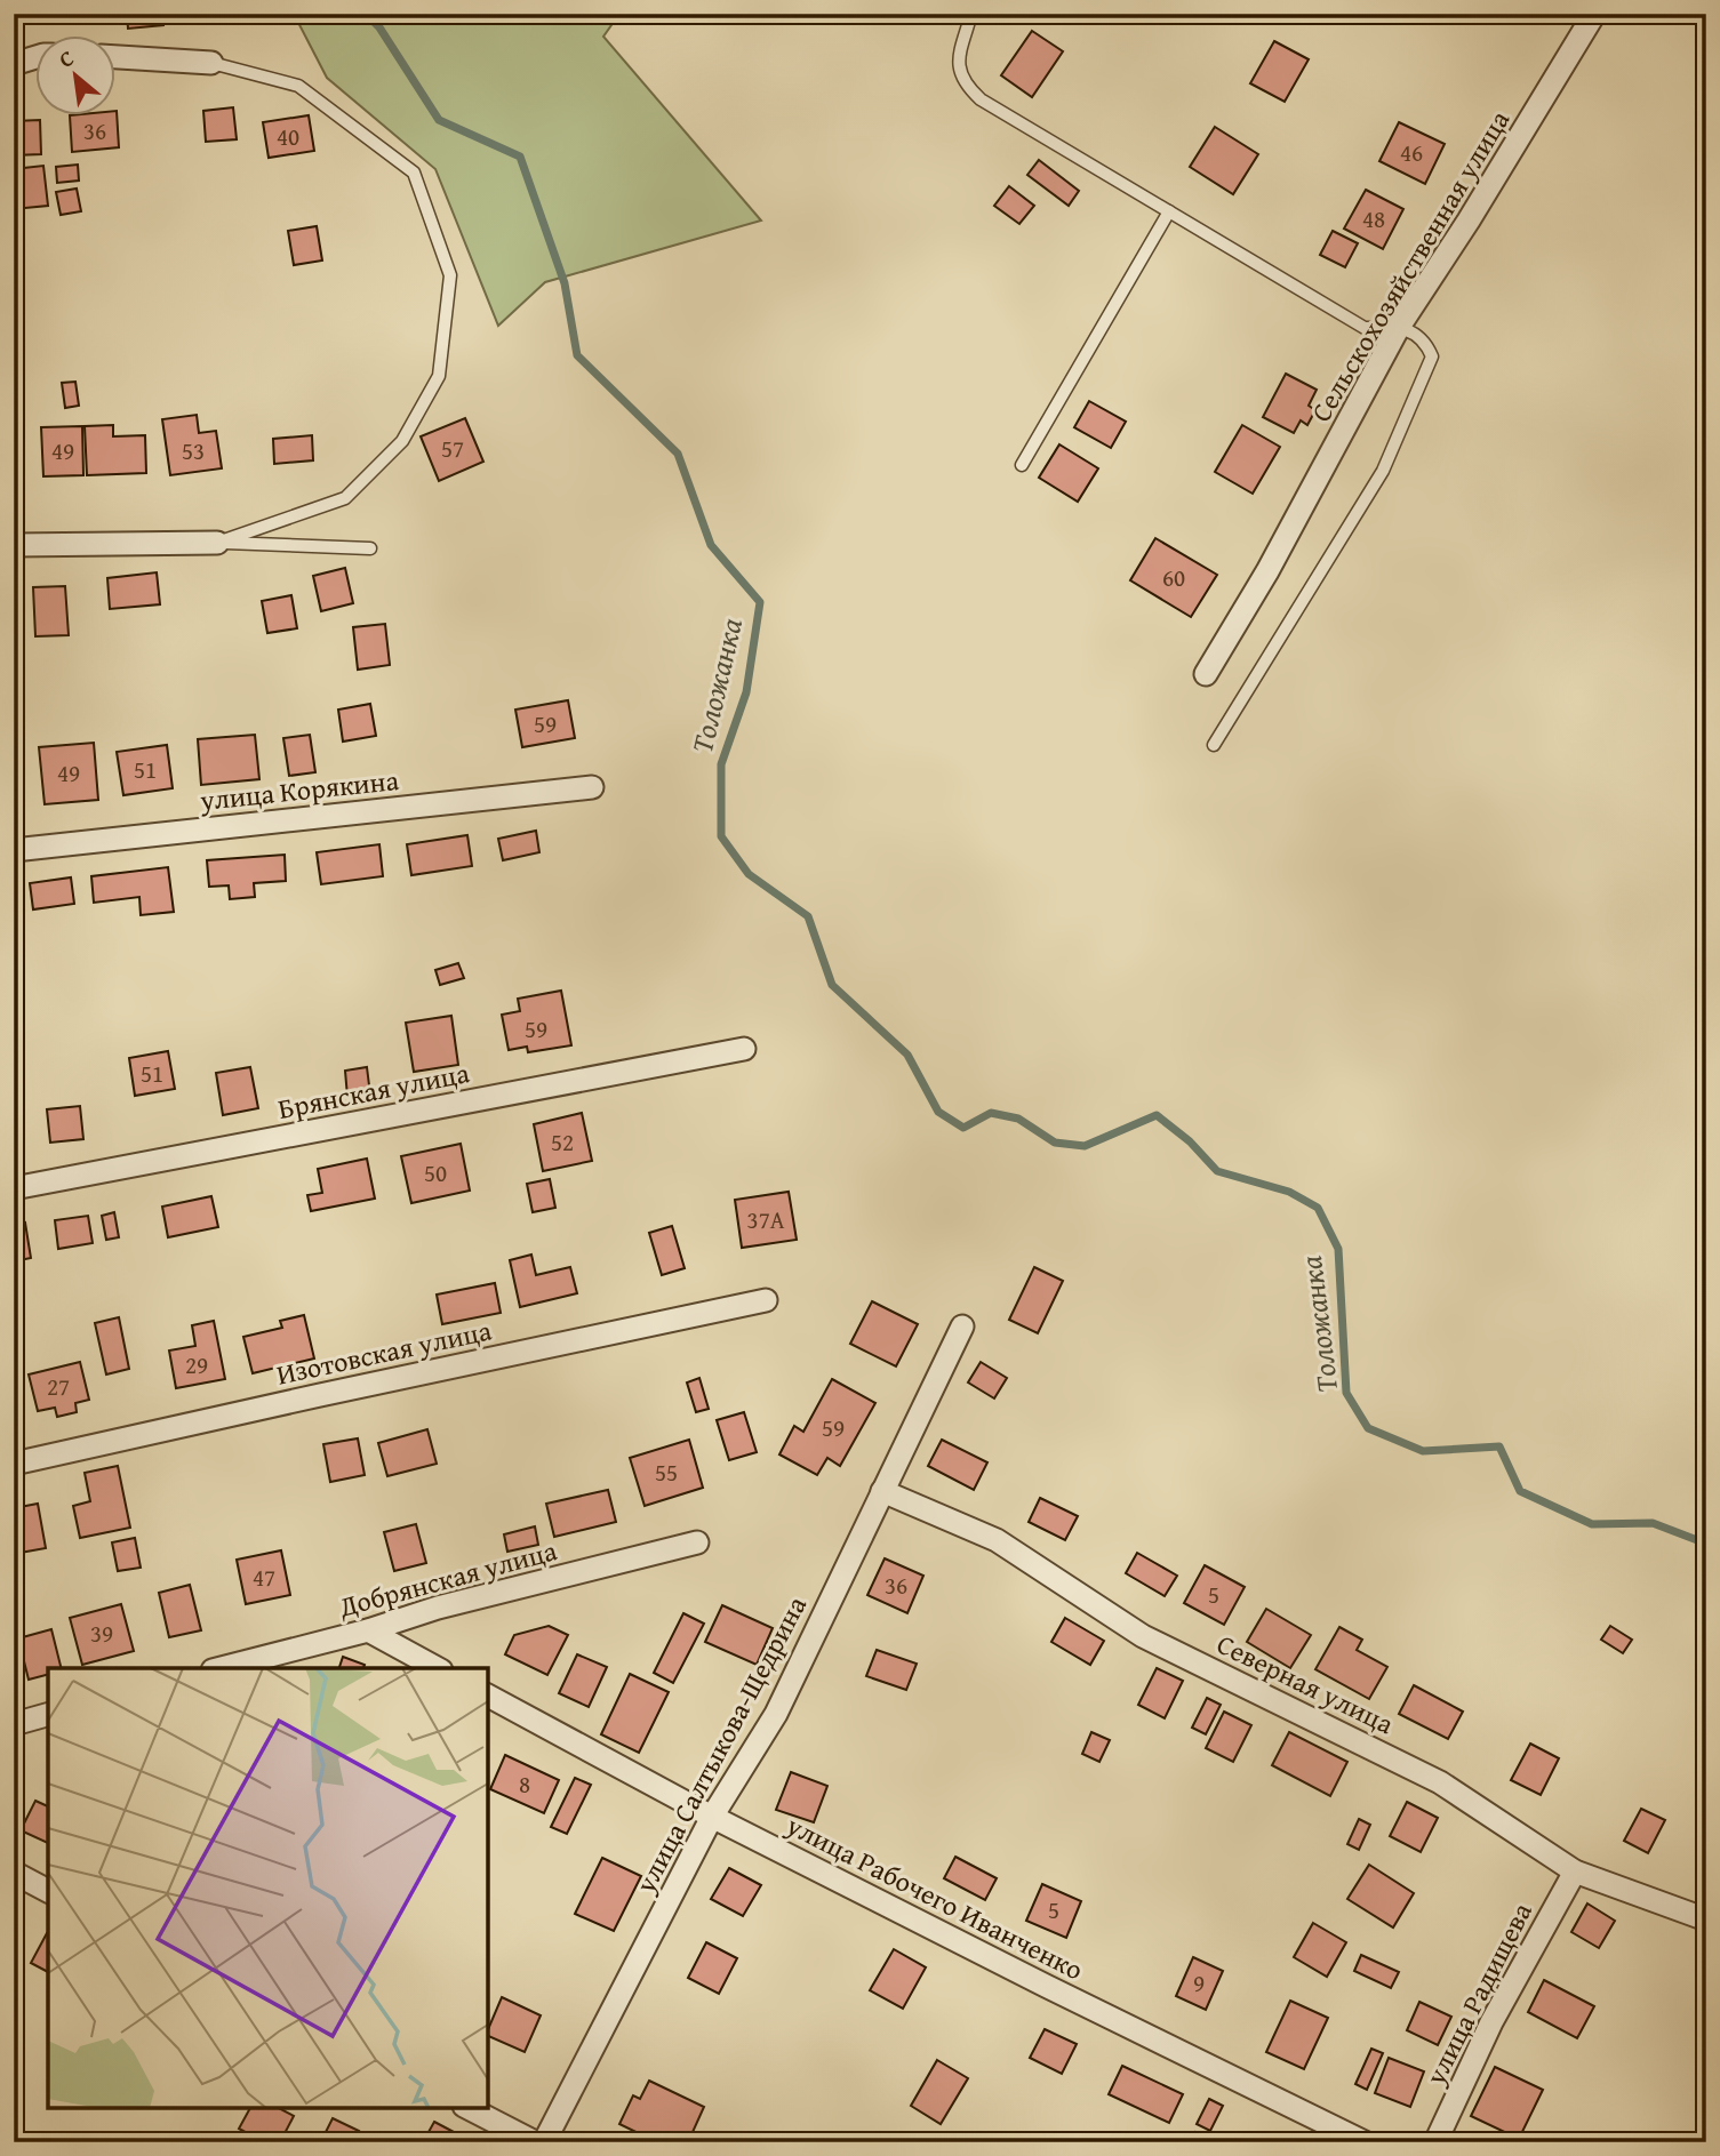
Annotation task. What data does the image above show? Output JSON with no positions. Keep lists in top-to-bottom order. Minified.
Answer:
{"streets":{"street":["Сельскохозяйственная улица","улица Корякина","Брянская улица","Изотовская улица","Добрянская улица","Северная улица","улица Салтыкова-Щедрина","улица Рабочего Иванченко","улица Радищева"]},"crossings":[["Северная улица","улица Салтыкова-Щедрина"],["Северная улица","улица Радищева"],["улица Салтыкова-Щедрина","улица Рабочего Иванченко"]],"water":["Толожанка"],"house_numbers":["36","40","46","48","57","49","53","60","59","51","49","59","51","52","50","37А","29","27","59","55","47","36","5","39","8","5","9"],"north":"top left"}
